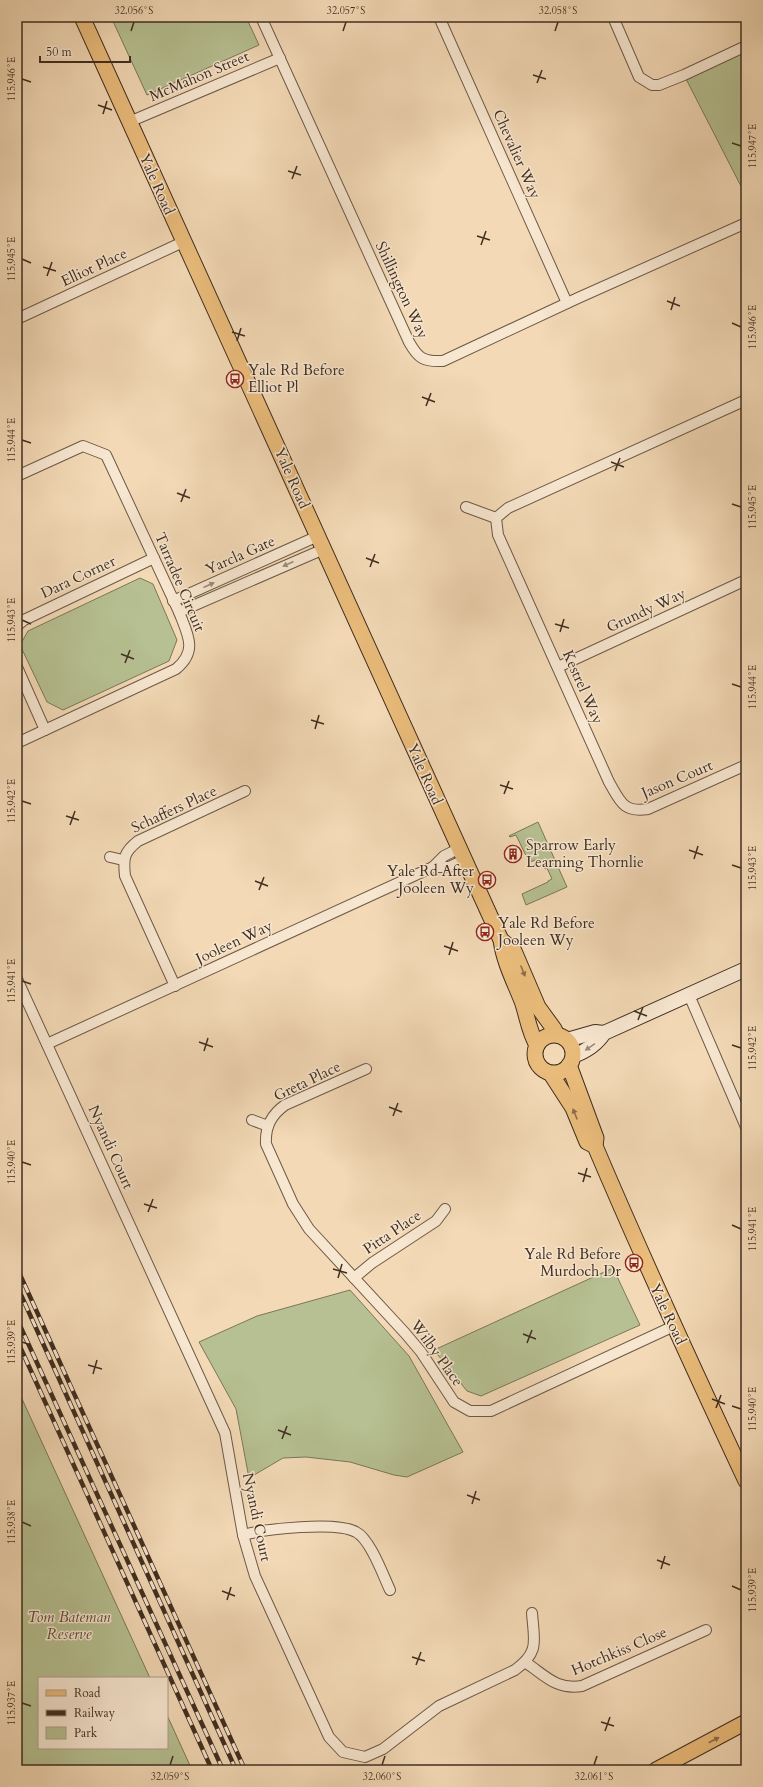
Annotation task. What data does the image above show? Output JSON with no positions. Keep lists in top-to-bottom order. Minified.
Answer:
{"streets":{"main road":["Yale Road"],"street":["McMahon Street","Chevalier Way","Elliot Place","Shillington Way","Yarcla Gate","Dara Corner","Tarradee Circuit","Grundy Way","Kestrel Way","Jason Court","Schaffers Place","Jooleen Way","Greta Place","Nyandi Court","Pitta Place","Wilby Place","Hotchkiss Close"]},"crossings":[["McMahon Street","Yale Road"],["McMahon Street","Shillington Way"],["Chevalier Way","Shillington Way"],["Yale Road","Elliot Place"],["Yale Road","Yarcla Gate"],["Yale Road","Jooleen Way"],["Yale Road","Wilby Place"],["Yarcla Gate","Tarradee Circuit"],["Dara Corner","Tarradee Circuit"],["Grundy Way","Kestrel Way"],["Kestrel Way","Jason Court"],["Jooleen Way","Nyandi Court"],["Greta Place","Wilby Place"],["Nyandi Court","Hotchkiss Close"],["Pitta Place","Wilby Place"]],"parks":["Tom Bateman Reserve"],"places":{"bus stop":["Yale Rd Before Elliot Pl","Yale Rd After Jooleen Wy","Yale Rd Before Jooleen Wy","Yale Rd Before Murdoch Dr"],"building":["Sparrow Early Learning Thornlie"]},"legend":["Road","Railway","Park"],"scale_bar":"50 m","coordinates":["32.056°S","32.057°S","32.058°S","115.946°E","115.947°E","115.945°E","115.944°E","115.943°E","115.942°E","115.941°E","115.940°E","115.939°E","115.938°E","115.937°E","32.059°S","32.060°S","32.061°S"]}
